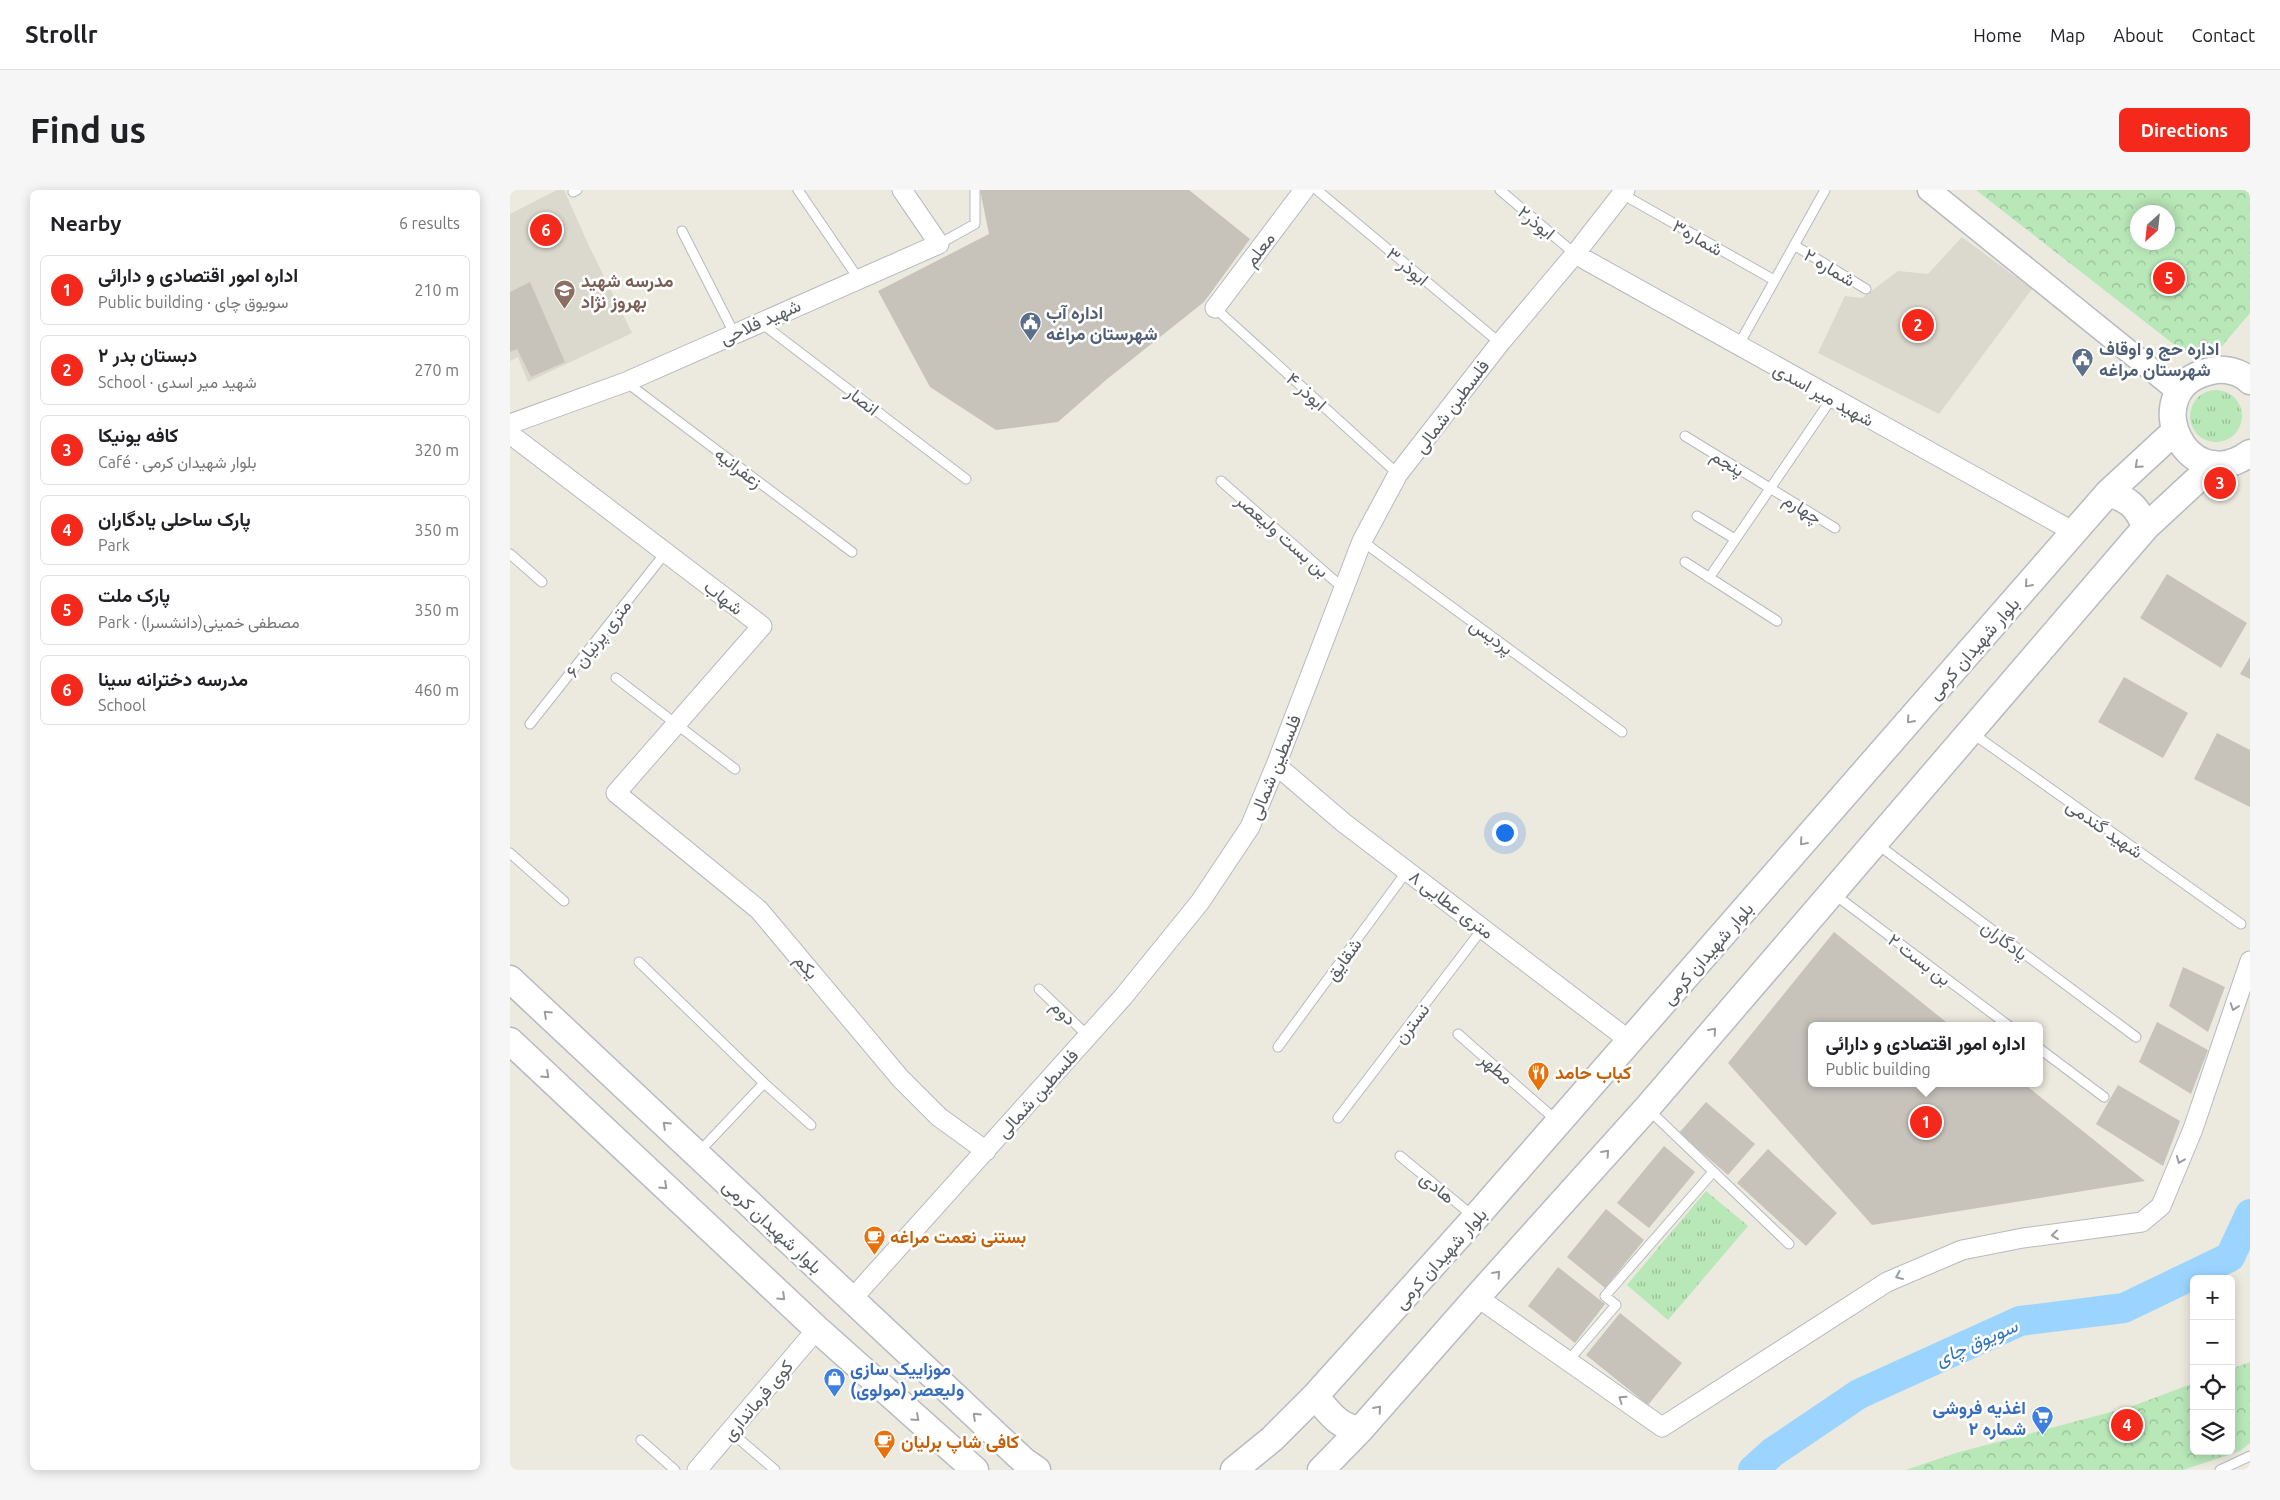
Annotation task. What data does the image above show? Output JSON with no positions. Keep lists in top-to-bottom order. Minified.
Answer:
{"streets":{"main road":["بلوار شهیدان کرمی"],"street":["معلم","شهید فلاحی","شهید میر اسدی","فلسطین شمالی","شهاب","۸ متری عطایی","یکم","کوی فرمانداری"],"lane":["ابوذر۲","شماره۳","ابوذر ۳","شماره ۲","ابوذر ۴","انصار","پنجم","زعفرانیه","چهارم","بن بست ولیعصر","پردیس","۶ متری پرنیان","شهید گندمی","یادگاران","شقایق","بن بست ۲","دوم","نسترن","مطهر","هادی"]},"crossings":[["ابوذر۲","شهید میر اسدی"],["ابوذر۲","فلسطین شمالی"],["شماره۳","فلسطین شمالی"],["معلم","ابوذر ۴"],["ابوذر ۳","فلسطین شمالی"],["شهید فلاحی","انصار"],["شهید فلاحی","زعفرانیه"],["ابوذر ۴","فلسطین شمالی"],["شهید میر اسدی","فلسطین شمالی"],["شهید میر اسدی","بلوار شهیدان کرمی"],["فلسطین شمالی","بن بست ولیعصر"],["فلسطین شمالی","پردیس"],["فلسطین شمالی","بلوار شهیدان کرمی"],["فلسطین شمالی","۸ متری عطایی"],["فلسطین شمالی","یکم"],["فلسطین شمالی","دوم"],["پنجم","چهارم"],["شهاب","۶ متری پرنیان"],["شهاب","یکم"],["بلوار شهیدان کرمی","۸ متری عطایی"],["بلوار شهیدان کرمی","مطهر"],["بلوار شهیدان کرمی","هادی"],["۸ متری عطایی","شقایق"],["۸ متری عطایی","نسترن"]],"water":["سویوق چای"],"places":{"school or university":["مدرسه شهید بهروز نژاد"],"public building":["اداره آب شهرستان مراغه","اداره حج و اوقاف شهرستان مراغه"],"restaurant":["کباب حامد"],"cafe":["بستنی نعمت مراغه","کافی شاپ برلیان"],"shop":["موزاییک سازی ولیعصر (مولوی)"],"supermarket":["اغذیه فروشی شماره ۲"]},"north":"bottom left","page":{"header":"Strollr","nav":["Home","Map","About","Contact"],"buttons":"Directions","title":"Find us","heading":["Nearby","6 results"],"pins":["6","5","2","3","1","4"],"list":[{"mark":"1","name":"اداره امور اقتصادی و دارائی","note":"Public building · سویوق چای","value":"210 m"},{"mark":"2","name":"دبستان بدر ۲","note":"School · شهید میر اسدی","value":"270 m"},{"mark":"3","name":"کافه یونیکا","note":"Café · بلوار شهیدان کرمی","value":"320 m"},{"mark":"4","name":"پارک ساحلی یادگاران","note":"Park","value":"350 m"},{"mark":"5","name":"پارک ملت","note":"Park · (دانشسرا)مصطفی خمینی","value":"350 m"},{"mark":"6","name":"مدرسه دخترانه سینا","note":"School","value":"460 m"}],"popup":["اداره امور اقتصادی و دارائی","Public building"],"map_buttons":["+","−"]}}
